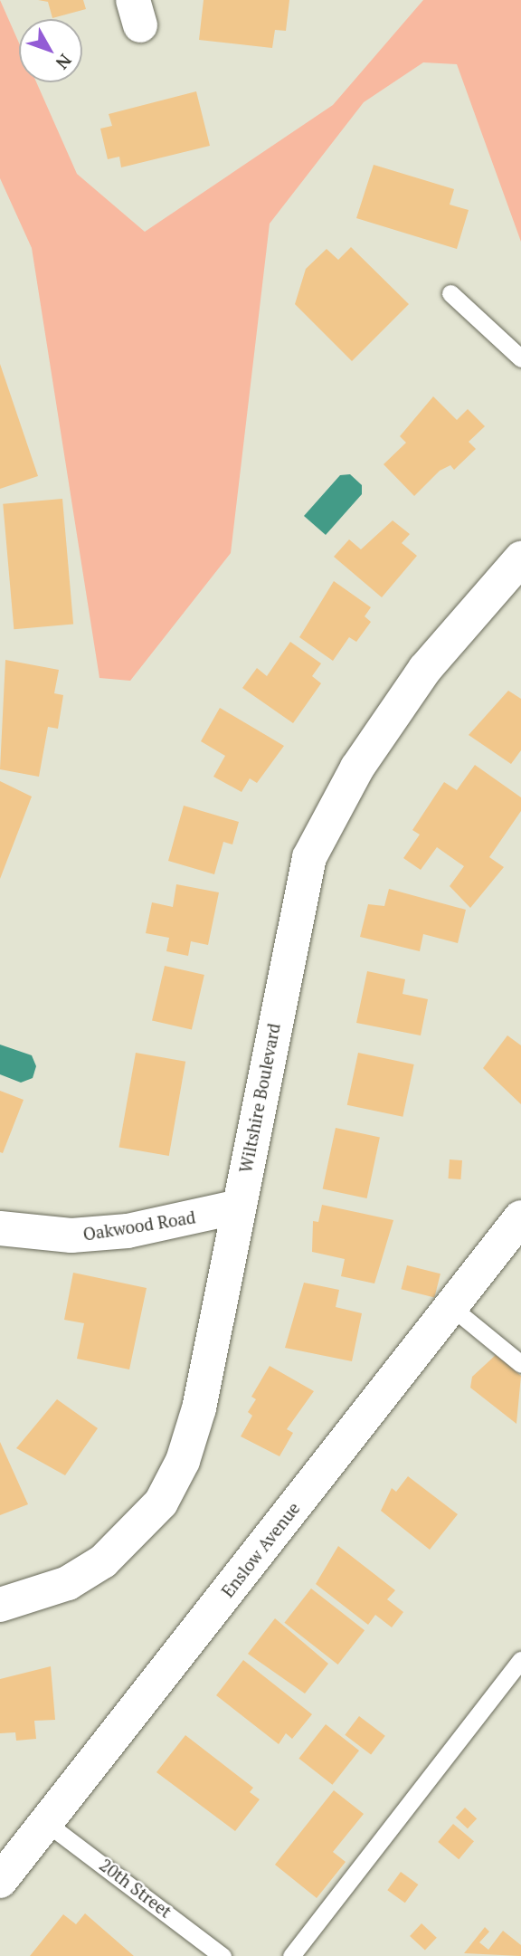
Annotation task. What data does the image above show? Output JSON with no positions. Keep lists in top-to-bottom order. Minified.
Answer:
{"streets":{"street":["Wiltshire Boulevard","Oakwood Road","Enslow Avenue"],"lane":["20th Street"]},"crossings":[["Wiltshire Boulevard","Oakwood Road"],["Enslow Avenue","20th Street"]],"north":"bottom right"}
